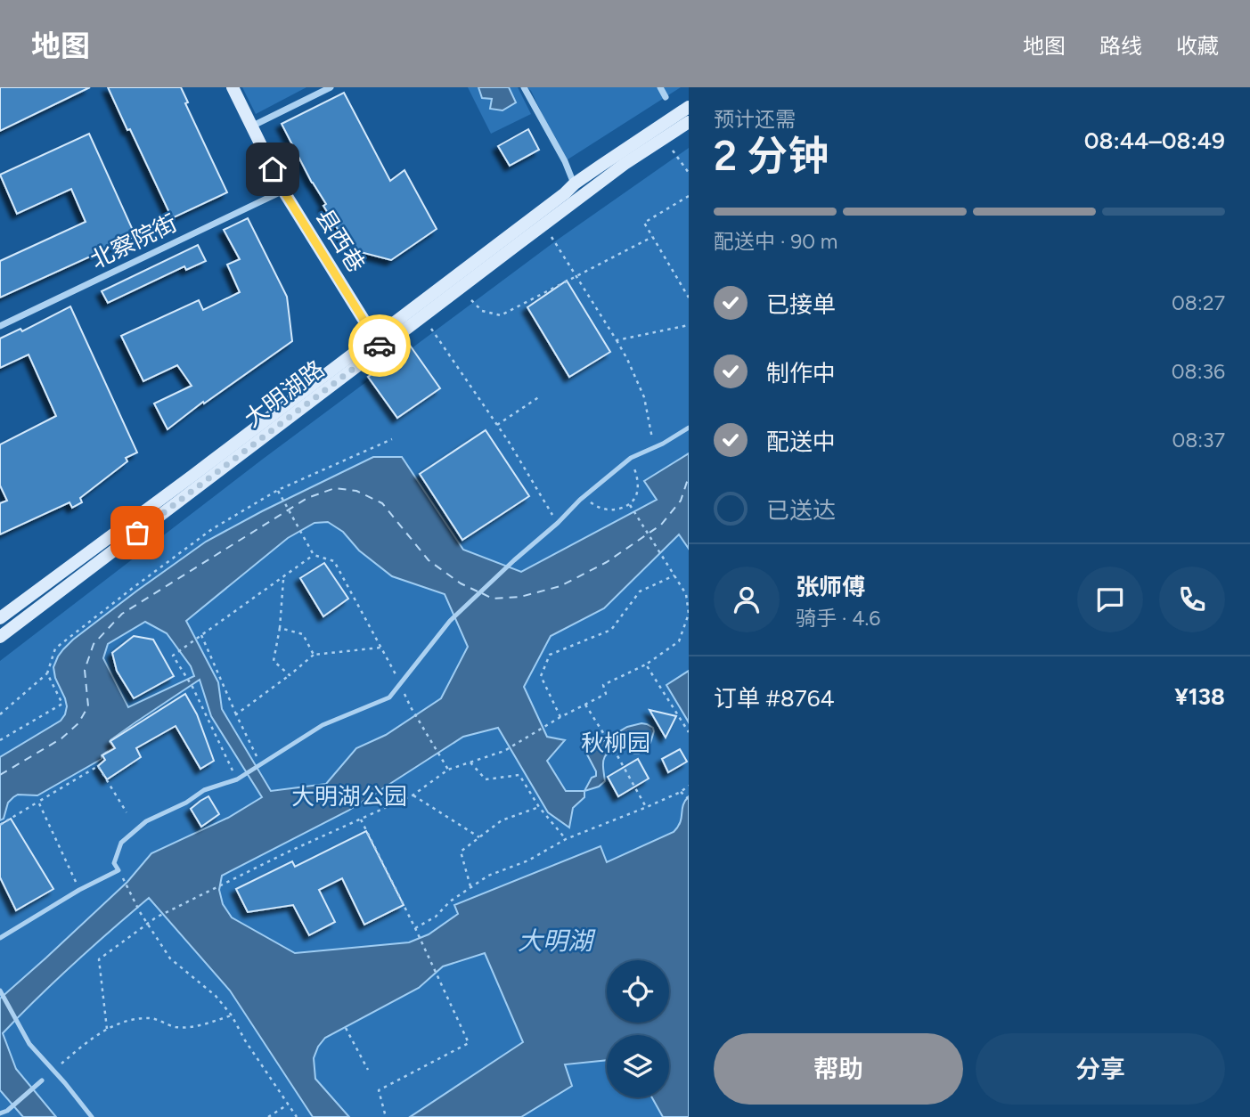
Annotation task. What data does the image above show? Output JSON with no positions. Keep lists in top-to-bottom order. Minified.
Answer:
{"streets":{"main road":["县西巷","大明湖路"],"street":["北察院街"]},"crossings":[["县西巷","北察院街"],["县西巷","大明湖路"]],"water":["大明湖"],"parks":["秋柳园","大明湖公园"],"page":{"header":"地图","nav":["地图","路线","收藏"],"heading":["2 分钟","预计还需","08:44–08:49"],"panel":["张师傅","骑手 · 4.6","订单 #8764","¥138"],"bar":"配送中 · 90 m","list":[["已接单","08:27"],["制作中","08:36"],["配送中","08:37"],"已送达"],"buttons":["帮助","分享"]}}
